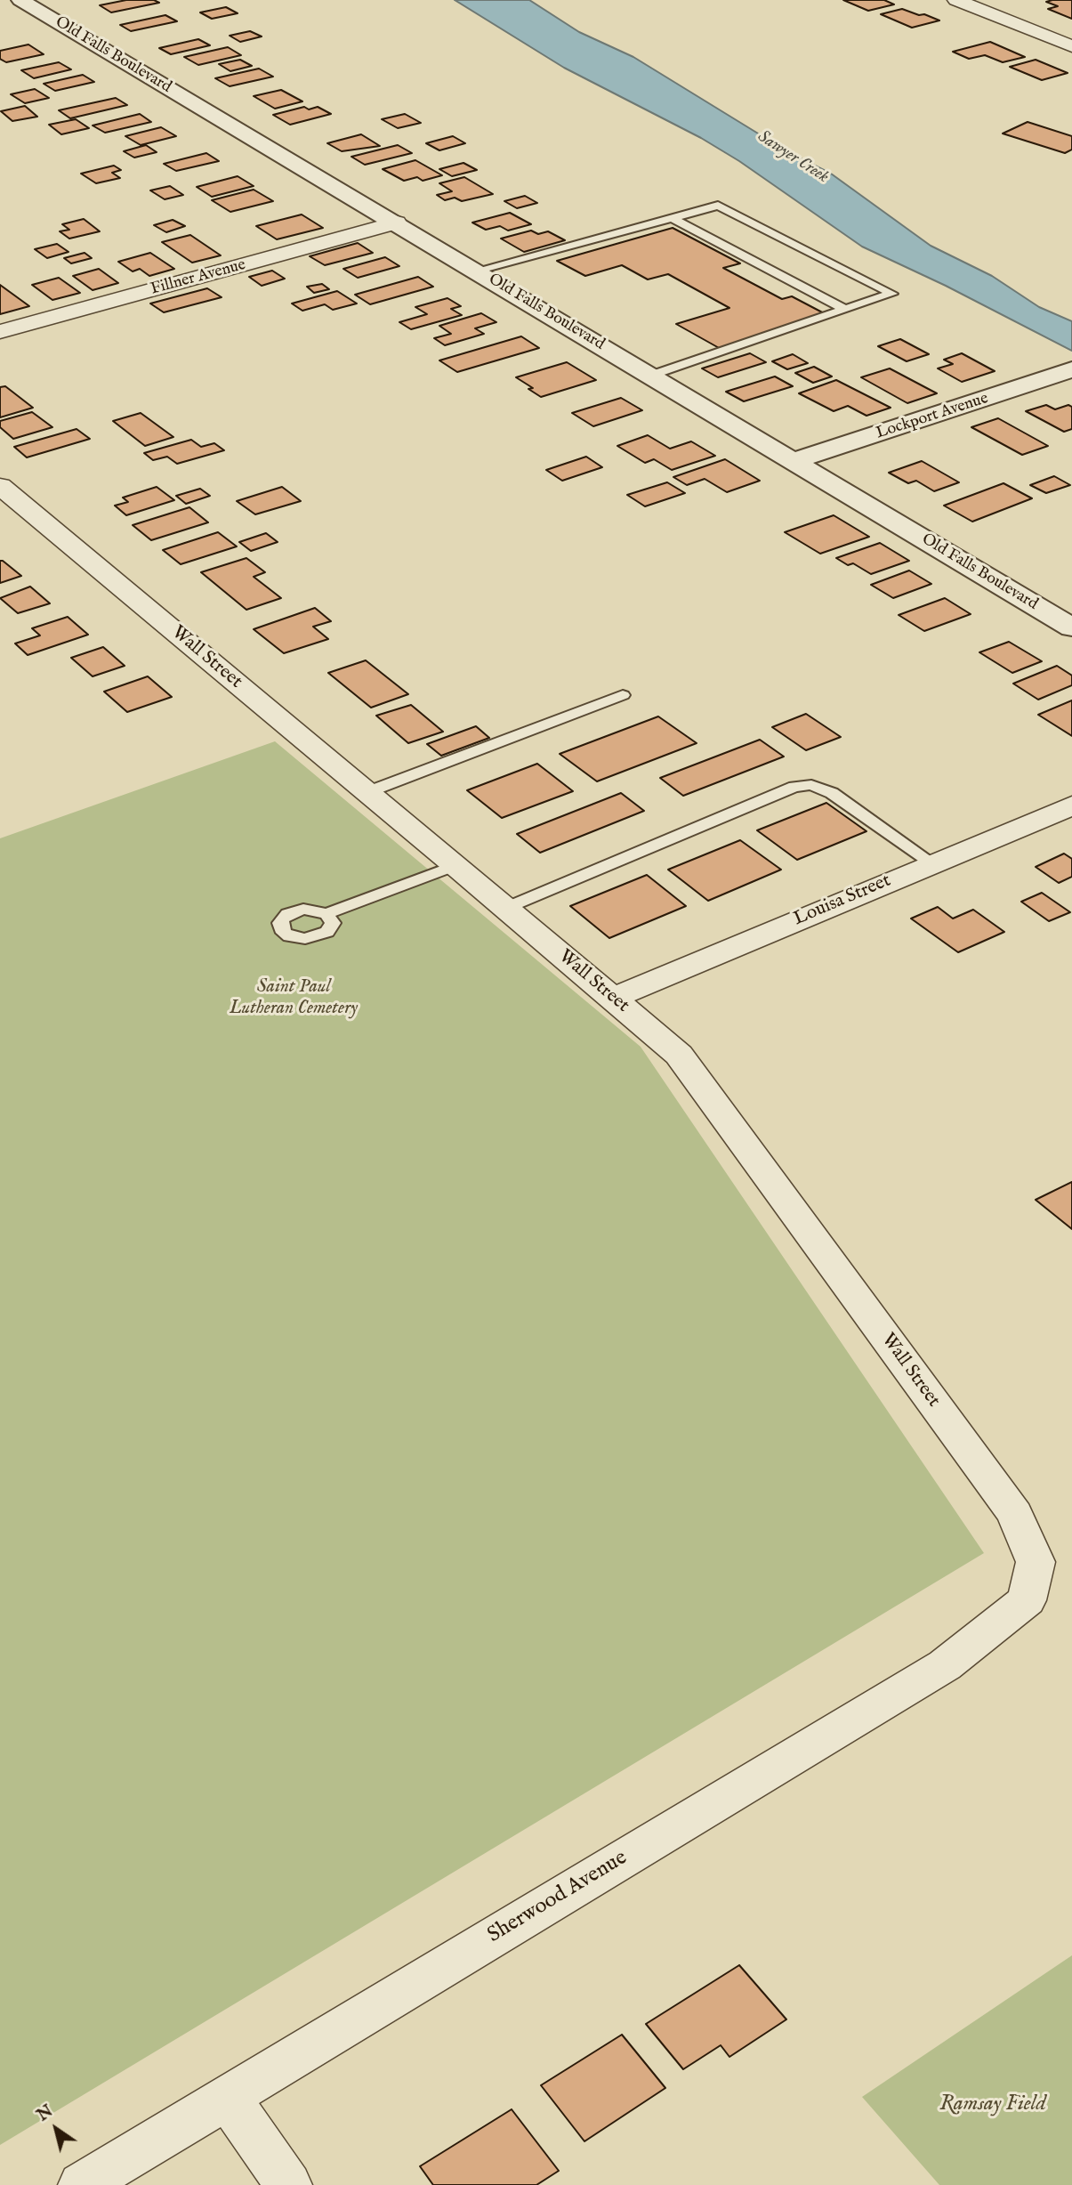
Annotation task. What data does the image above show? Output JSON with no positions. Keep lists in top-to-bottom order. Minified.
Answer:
{"streets":{"street":["Old Falls Boulevard","Fillner Avenue","Lockport Avenue","Wall Street","Louisa Street","Sherwood Avenue"]},"crossings":[["Old Falls Boulevard","Fillner Avenue"],["Old Falls Boulevard","Lockport Avenue"],["Wall Street","Louisa Street"],["Wall Street","Sherwood Avenue"]],"water":["Sawyer Creek"],"parks":["Saint Paul Lutheran Cemetery","Ramsay Field"],"north":"top left"}
